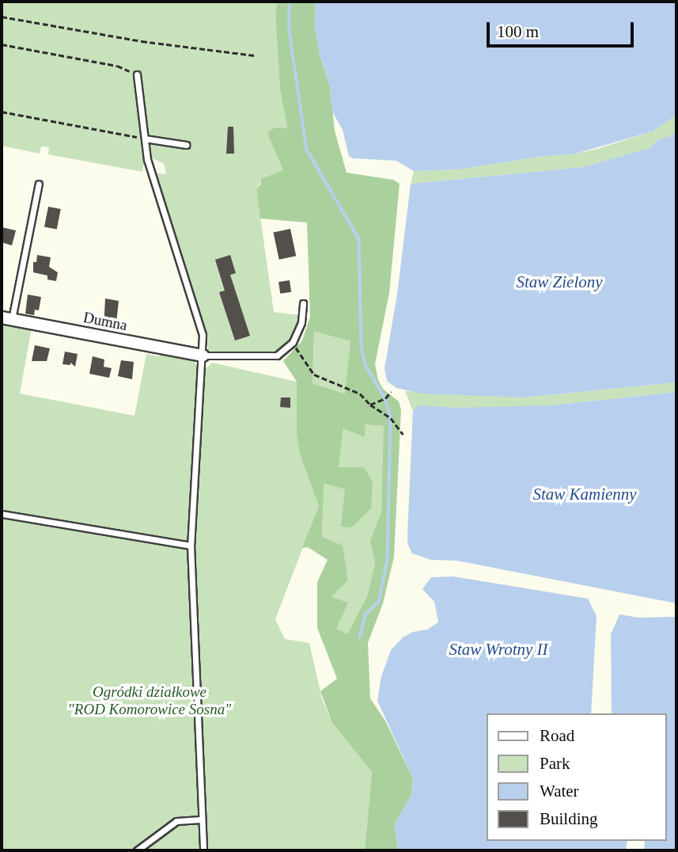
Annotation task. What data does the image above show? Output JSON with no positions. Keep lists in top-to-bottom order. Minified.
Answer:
{"streets":{"street":["Dumna"]},"water":["Staw Zielony","Staw Kamienny","Staw Wrotny II"],"parks":["Ogródki działkowe \"ROD Komorowice Sosna\""],"legend":["Road","Park","Water","Building"],"scale_bar":"100 m"}
